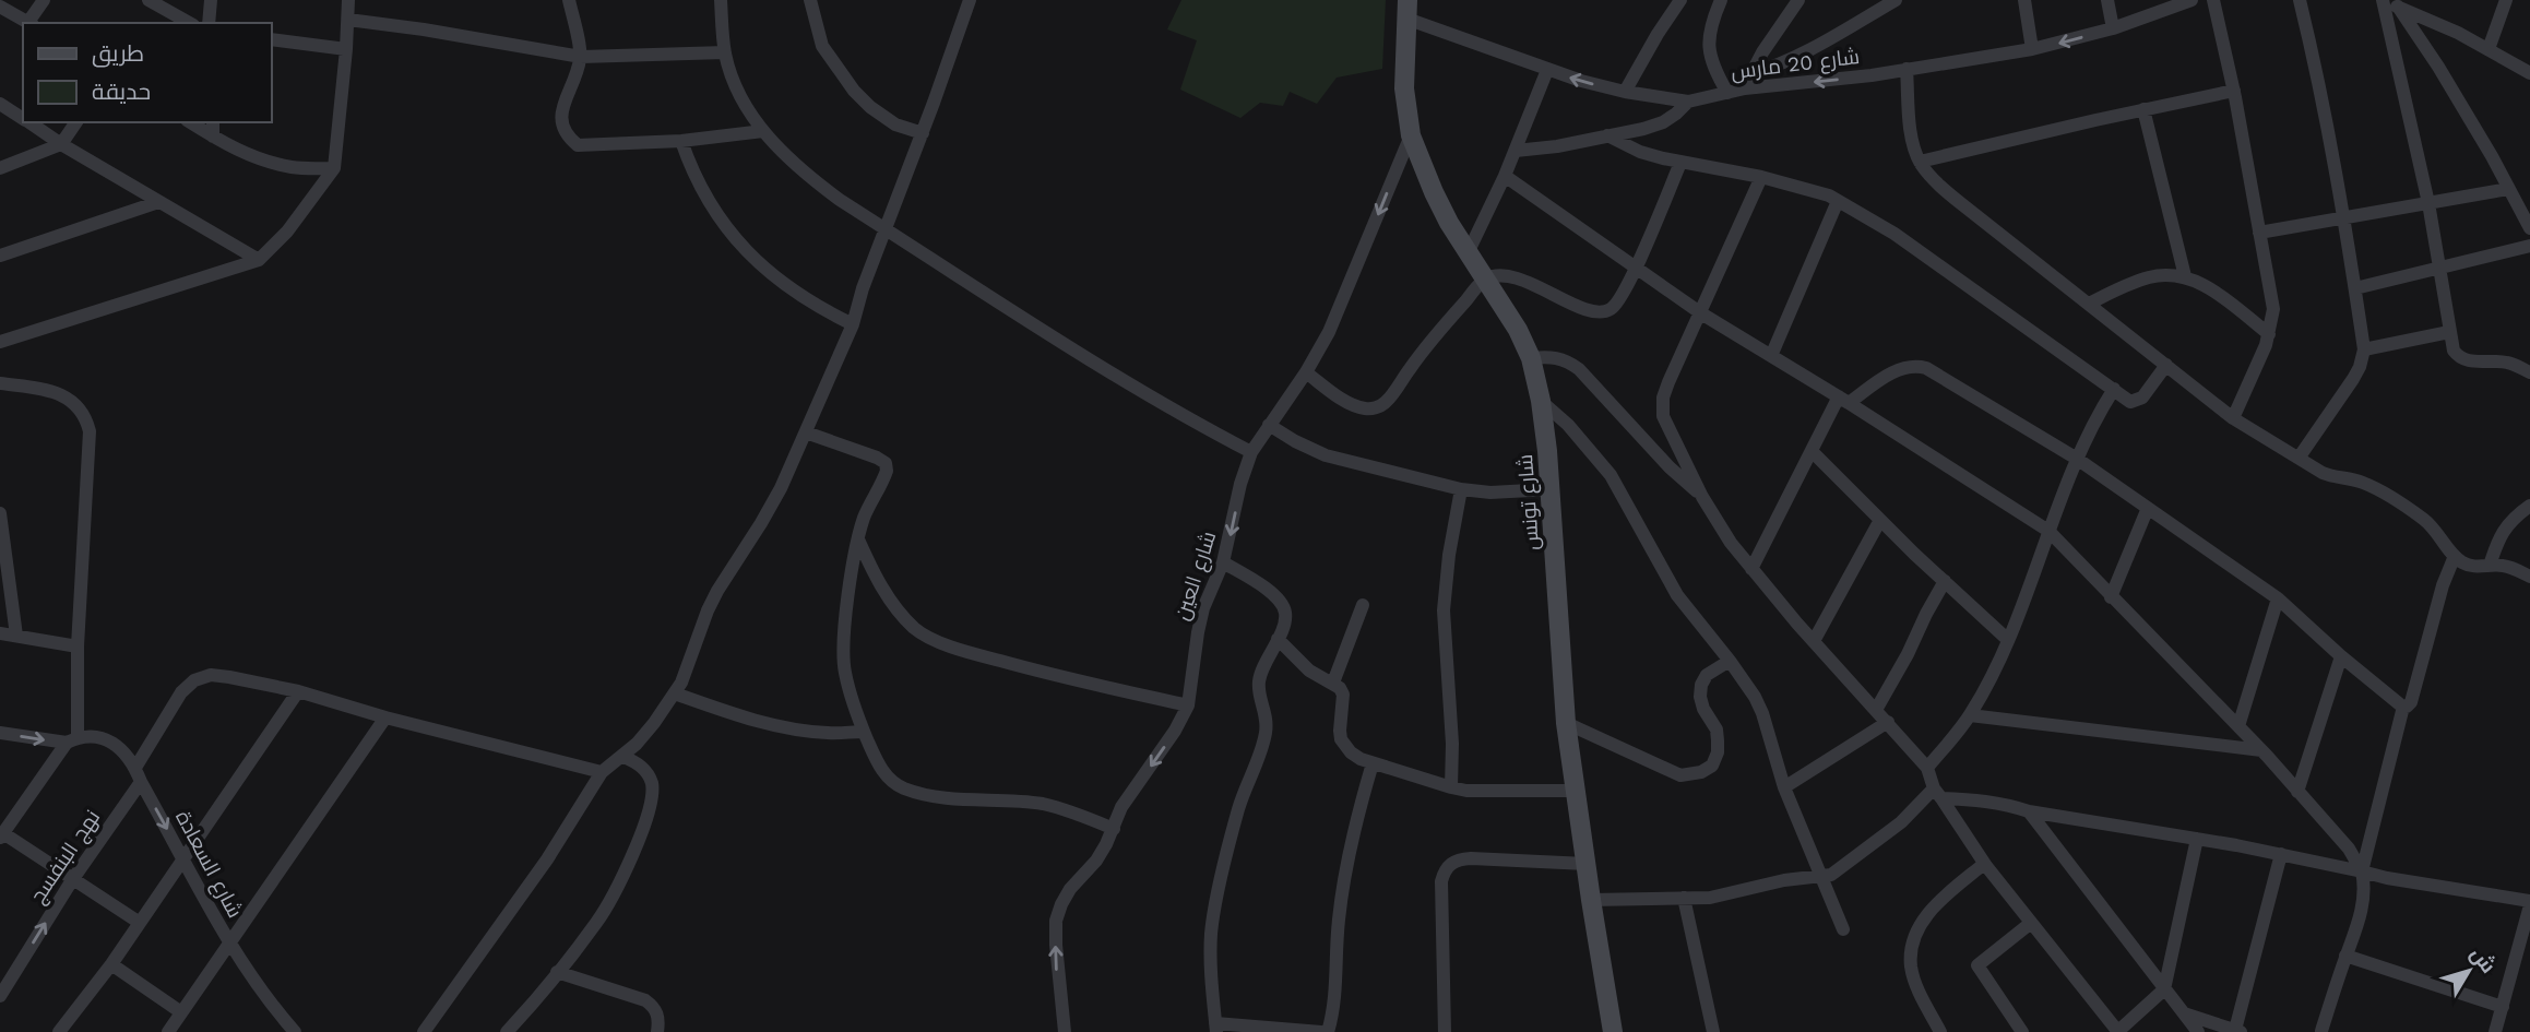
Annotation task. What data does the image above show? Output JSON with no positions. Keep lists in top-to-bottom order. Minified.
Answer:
{"streets":{"street":["شارع 20 مارس","شارع تونس","شارع العين","نهج البنفسج","شارع السعادة"]},"crossings":[["شارع 20 مارس","شارع تونس"],["شارع تونس","شارع العين"],["نهج البنفسج","شارع السعادة"]],"legend":["طريق","حديقة"],"north":"top right"}
